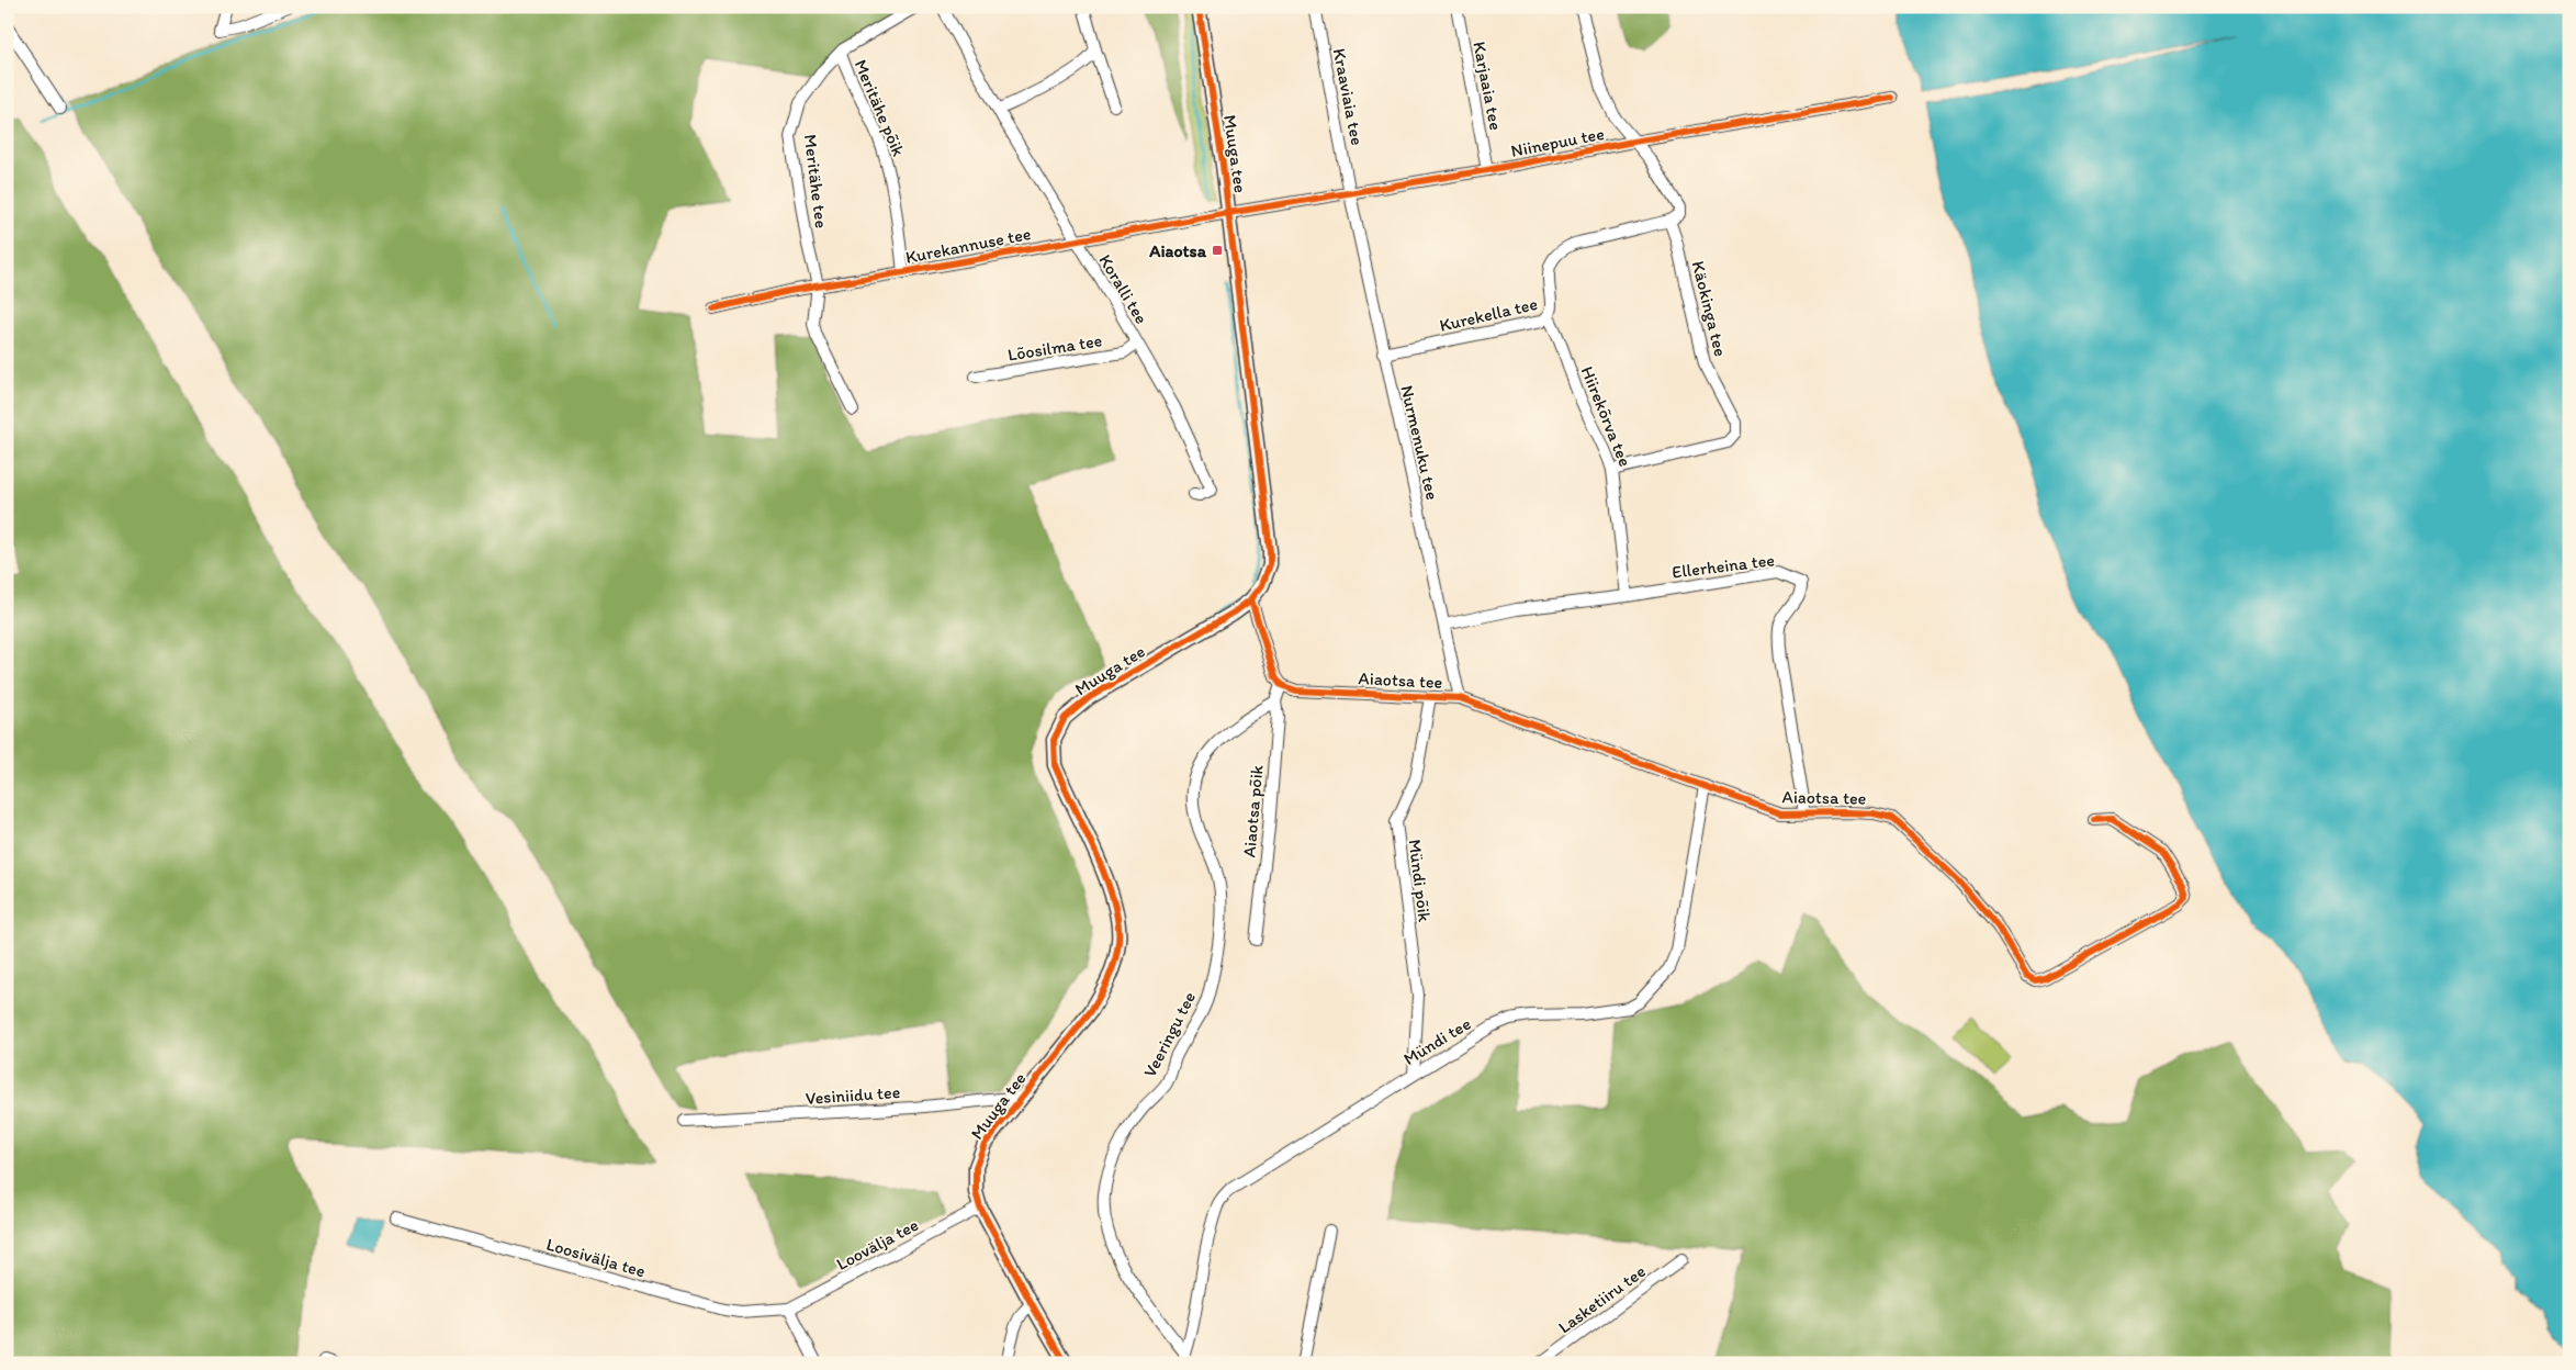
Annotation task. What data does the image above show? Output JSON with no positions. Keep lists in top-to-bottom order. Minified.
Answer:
{"streets":{"street":["Karjaaia tee","Kraaviaia tee","Meritähe põik","Niinepuu tee","Muuga tee","Meritähe tee","Kurekannuse tee","Koralli tee","Käokinga tee","Kurekella tee","Lõosilma tee","Hiirekõrva tee","Nurmenuku tee","Ellerheina tee","Aiaotsa tee","Aiaotsa põik","Mündi põik","Veeringu tee","Mündi tee","Vesiniidu tee","Loovälja tee","Loosivälja tee","Lasketiiru tee"]},"crossings":[["Karjaaia tee","Niinepuu tee"],["Kraaviaia tee","Niinepuu tee"],["Kraaviaia tee","Nurmenuku tee"],["Meritähe põik","Meritähe tee"],["Meritähe põik","Kurekannuse tee"],["Niinepuu tee","Muuga tee"],["Niinepuu tee","Kurekannuse tee"],["Niinepuu tee","Nurmenuku tee"],["Muuga tee","Kurekannuse tee"],["Muuga tee","Vesiniidu tee"],["Muuga tee","Loovälja tee"],["Meritähe tee","Kurekannuse tee"],["Kurekannuse tee","Koralli tee"],["Koralli tee","Lõosilma tee"],["Käokinga tee","Kurekella tee"],["Käokinga tee","Hiirekõrva tee"],["Kurekella tee","Hiirekõrva tee"],["Kurekella tee","Nurmenuku tee"],["Hiirekõrva tee","Ellerheina tee"],["Nurmenuku tee","Ellerheina tee"],["Nurmenuku tee","Aiaotsa tee"],["Ellerheina tee","Aiaotsa tee"],["Aiaotsa tee","Aiaotsa põik"],["Aiaotsa tee","Mündi põik"],["Aiaotsa tee","Mündi tee"],["Aiaotsa põik","Veeringu tee"],["Mündi põik","Mündi tee"],["Veeringu tee","Mündi tee"],["Loovälja tee","Loosivälja tee"]],"places":{"transit":["Aiaotsa"]}}
